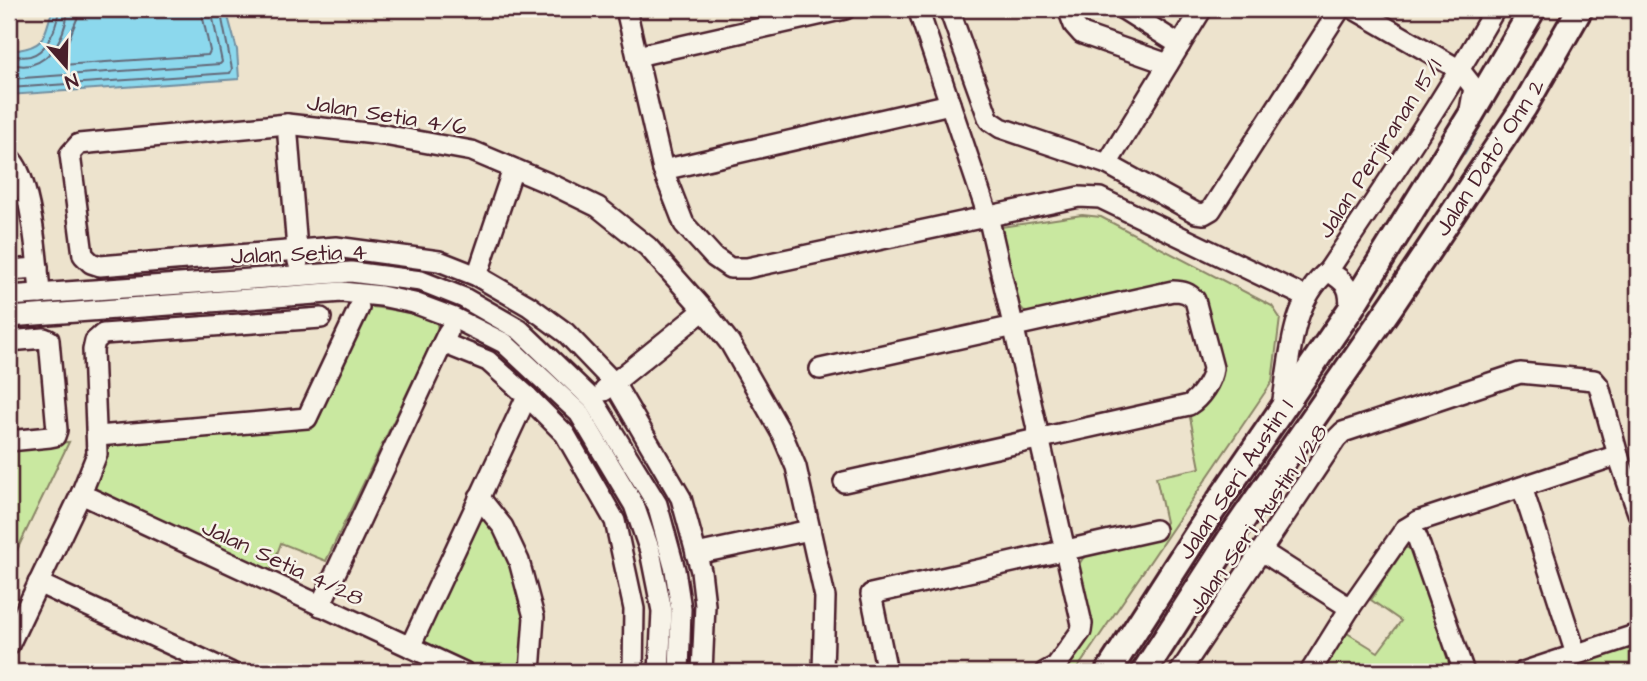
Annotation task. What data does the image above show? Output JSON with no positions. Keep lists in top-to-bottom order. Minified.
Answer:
{"streets":{"main road":["Jalan Dato' Onn 2","Jalan Seri Austin 1"],"street":["Jalan Setia 4/6","Jalan Perjiranan 15/1","Jalan Setia 4","Jalan Seri Austin 1/28","Jalan Setia 4/28"]},"crossings":[["Jalan Perjiranan 15/1","Jalan Seri Austin 1"],["Jalan Dato' Onn 2","Jalan Seri Austin 1"]],"north":"bottom"}
